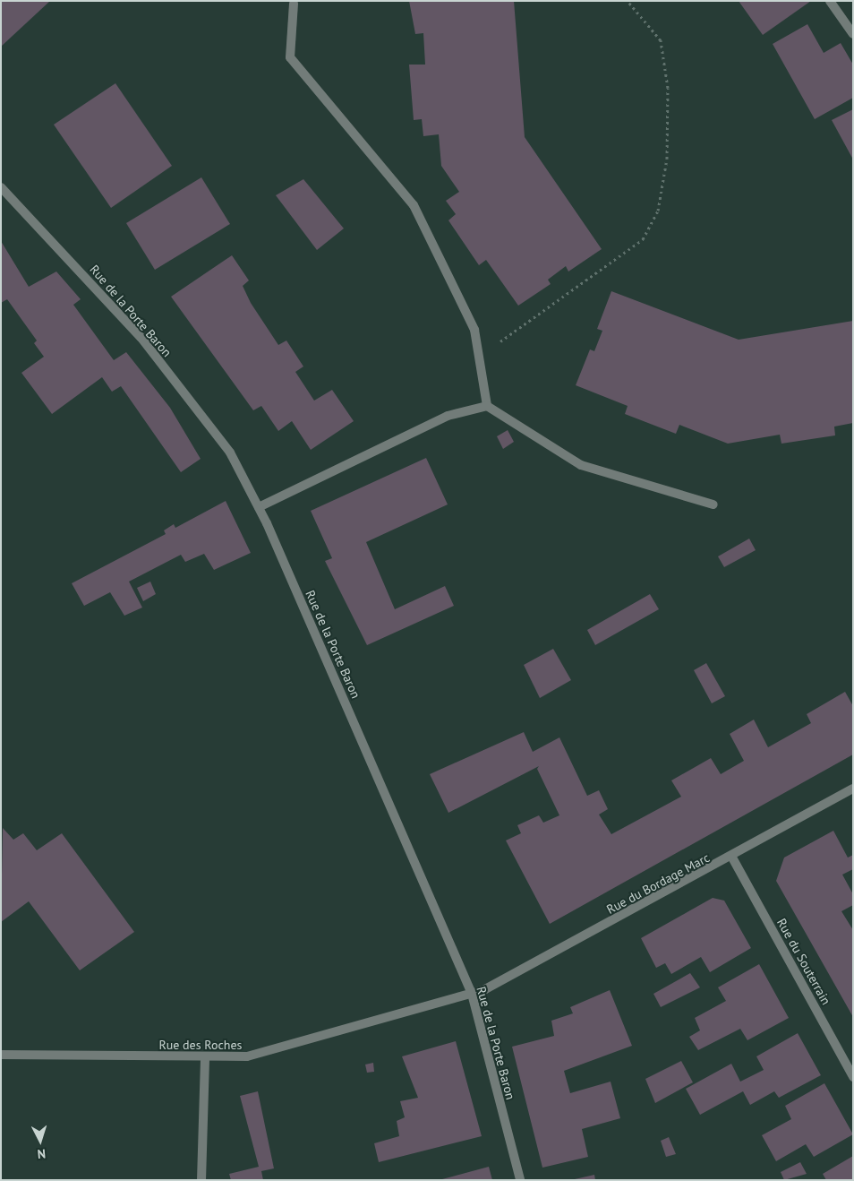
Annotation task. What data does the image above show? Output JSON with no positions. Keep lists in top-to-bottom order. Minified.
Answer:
{"streets":{"street":["Rue de la Porte Baron","Rue du Bordage Marc","Rue du Souterrain","Rue des Roches"]},"crossings":[["Rue de la Porte Baron","Rue du Bordage Marc"],["Rue de la Porte Baron","Rue des Roches"],["Rue du Bordage Marc","Rue du Souterrain"],["Rue du Bordage Marc","Rue des Roches"]],"north":"bottom"}
